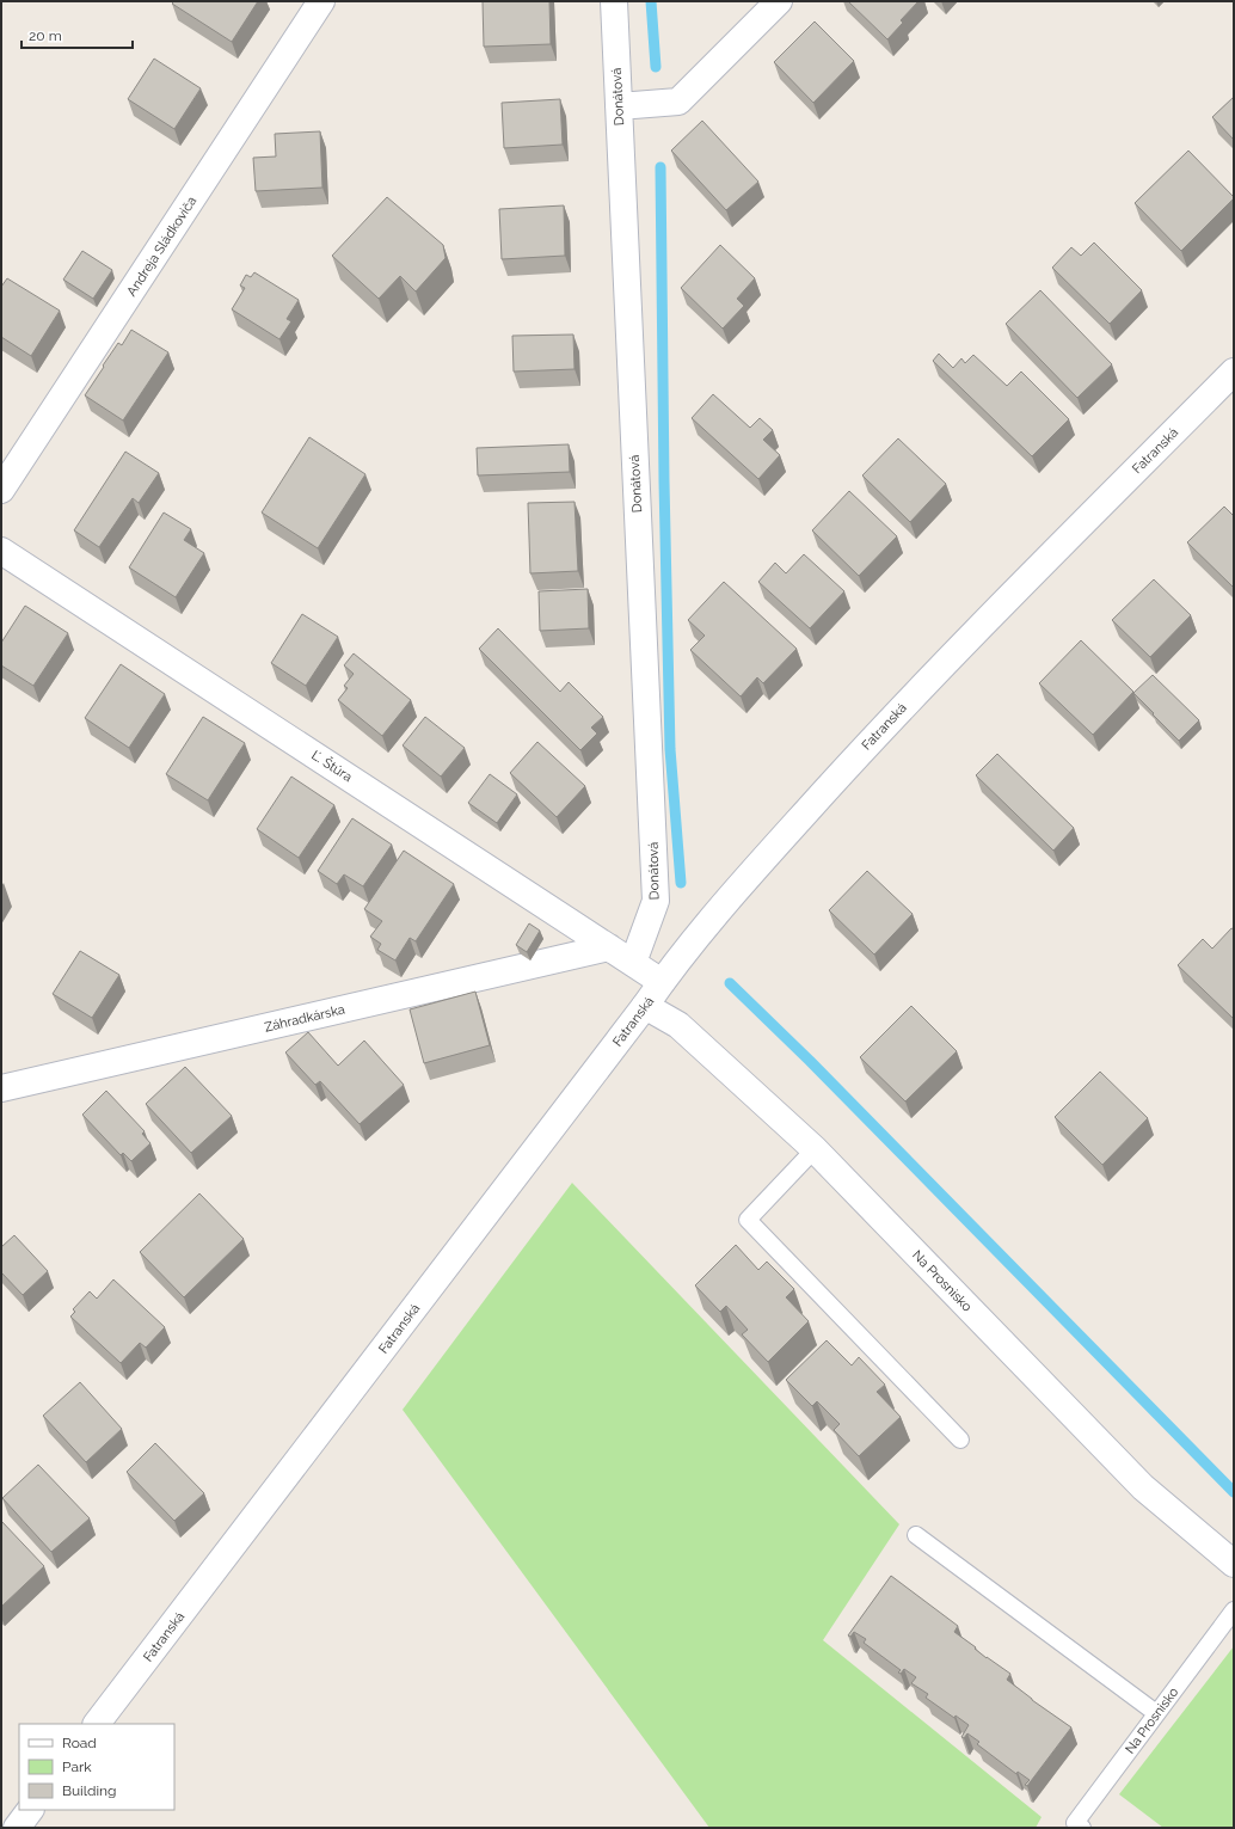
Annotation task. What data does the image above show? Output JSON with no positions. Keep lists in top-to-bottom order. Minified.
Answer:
{"streets":{"street":["Donátová","Andreja Sládkoviča","Fatranská","Ľ. Štúra","Záhradkárska","Na Prosnisko"]},"crossings":[["Donátová","Ľ. Štúra"],["Fatranská","Ľ. Štúra"],["Fatranská","Na Prosnisko"],["Ľ. Štúra","Záhradkárska"]],"legend":["Road","Park","Building"],"scale_bar":"20 m"}
